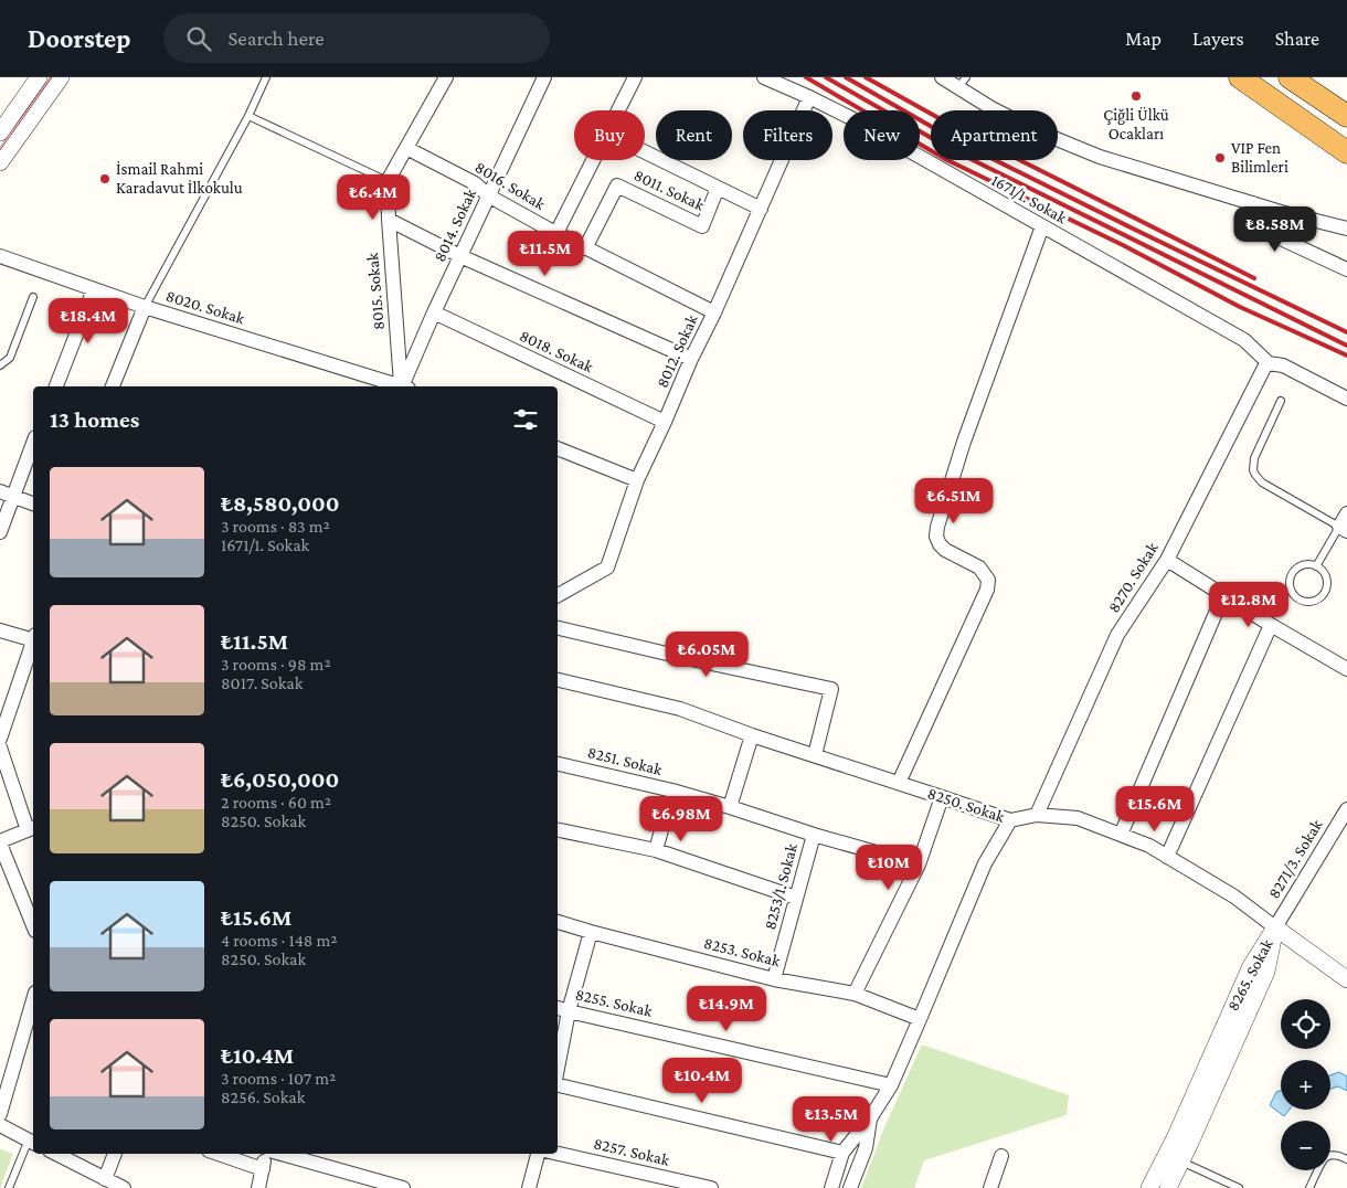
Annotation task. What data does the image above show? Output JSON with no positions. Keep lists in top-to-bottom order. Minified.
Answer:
{"streets":{"street":["8016. Sokak","8011. Sokak","1671/1. Sokak","8014. Sokak","8015. Sokak","8020. Sokak","8018. Sokak","8012. Sokak","8270. Sokak","8251. Sokak","8250. Sokak","8271/3. Sokak","8253/1. Sokak","8253. Sokak","8265. Sokak","8255. Sokak","8257. Sokak"]},"crossings":[["8016. Sokak","8011. Sokak"],["8016. Sokak","8014. Sokak"],["8016. Sokak","8012. Sokak"],["1671/1. Sokak","8012. Sokak"],["1671/1. Sokak","8270. Sokak"],["8014. Sokak","8018. Sokak"],["8018. Sokak","8012. Sokak"],["8270. Sokak","8250. Sokak"],["8251. Sokak","8253/1. Sokak"],["8250. Sokak","8271/3. Sokak"],["8250. Sokak","8265. Sokak"],["8271/3. Sokak","8265. Sokak"],["8253/1. Sokak","8253. Sokak"]],"places":["Çiğli Ülkü Ocakları","VIP Fen Bilimleri","İsmail Rahmi Karadavut İlkokulu"],"page":{"header":"Doorstep","search":"Search here","nav":["Map","Layers","Share"],"chip":["Buy","Rent","Filters","New","Apartment"],"price":["₺6.4M","₺8.58M","₺11.5M","₺18.4M","₺6.51M","₺12.8M","₺6.05M","₺15.6M","₺6.98M","₺10M","₺14.9M","₺10.4M","₺13.5M"],"heading":"13 homes","list":[{"name":"₺8,580,000","note":"3 rooms · 83 m² · 1671/1. Sokak"},{"name":"₺11.5M","note":"3 rooms · 98 m² · 8017. Sokak"},{"name":"₺6,050,000","note":"2 rooms · 60 m² · 8250. Sokak"},{"name":"₺15.6M","note":"4 rooms · 148 m² · 8250. Sokak"},{"name":"₺10.4M","note":"3 rooms · 107 m² · 8256. Sokak"}],"map_buttons":["+","−"]}}
